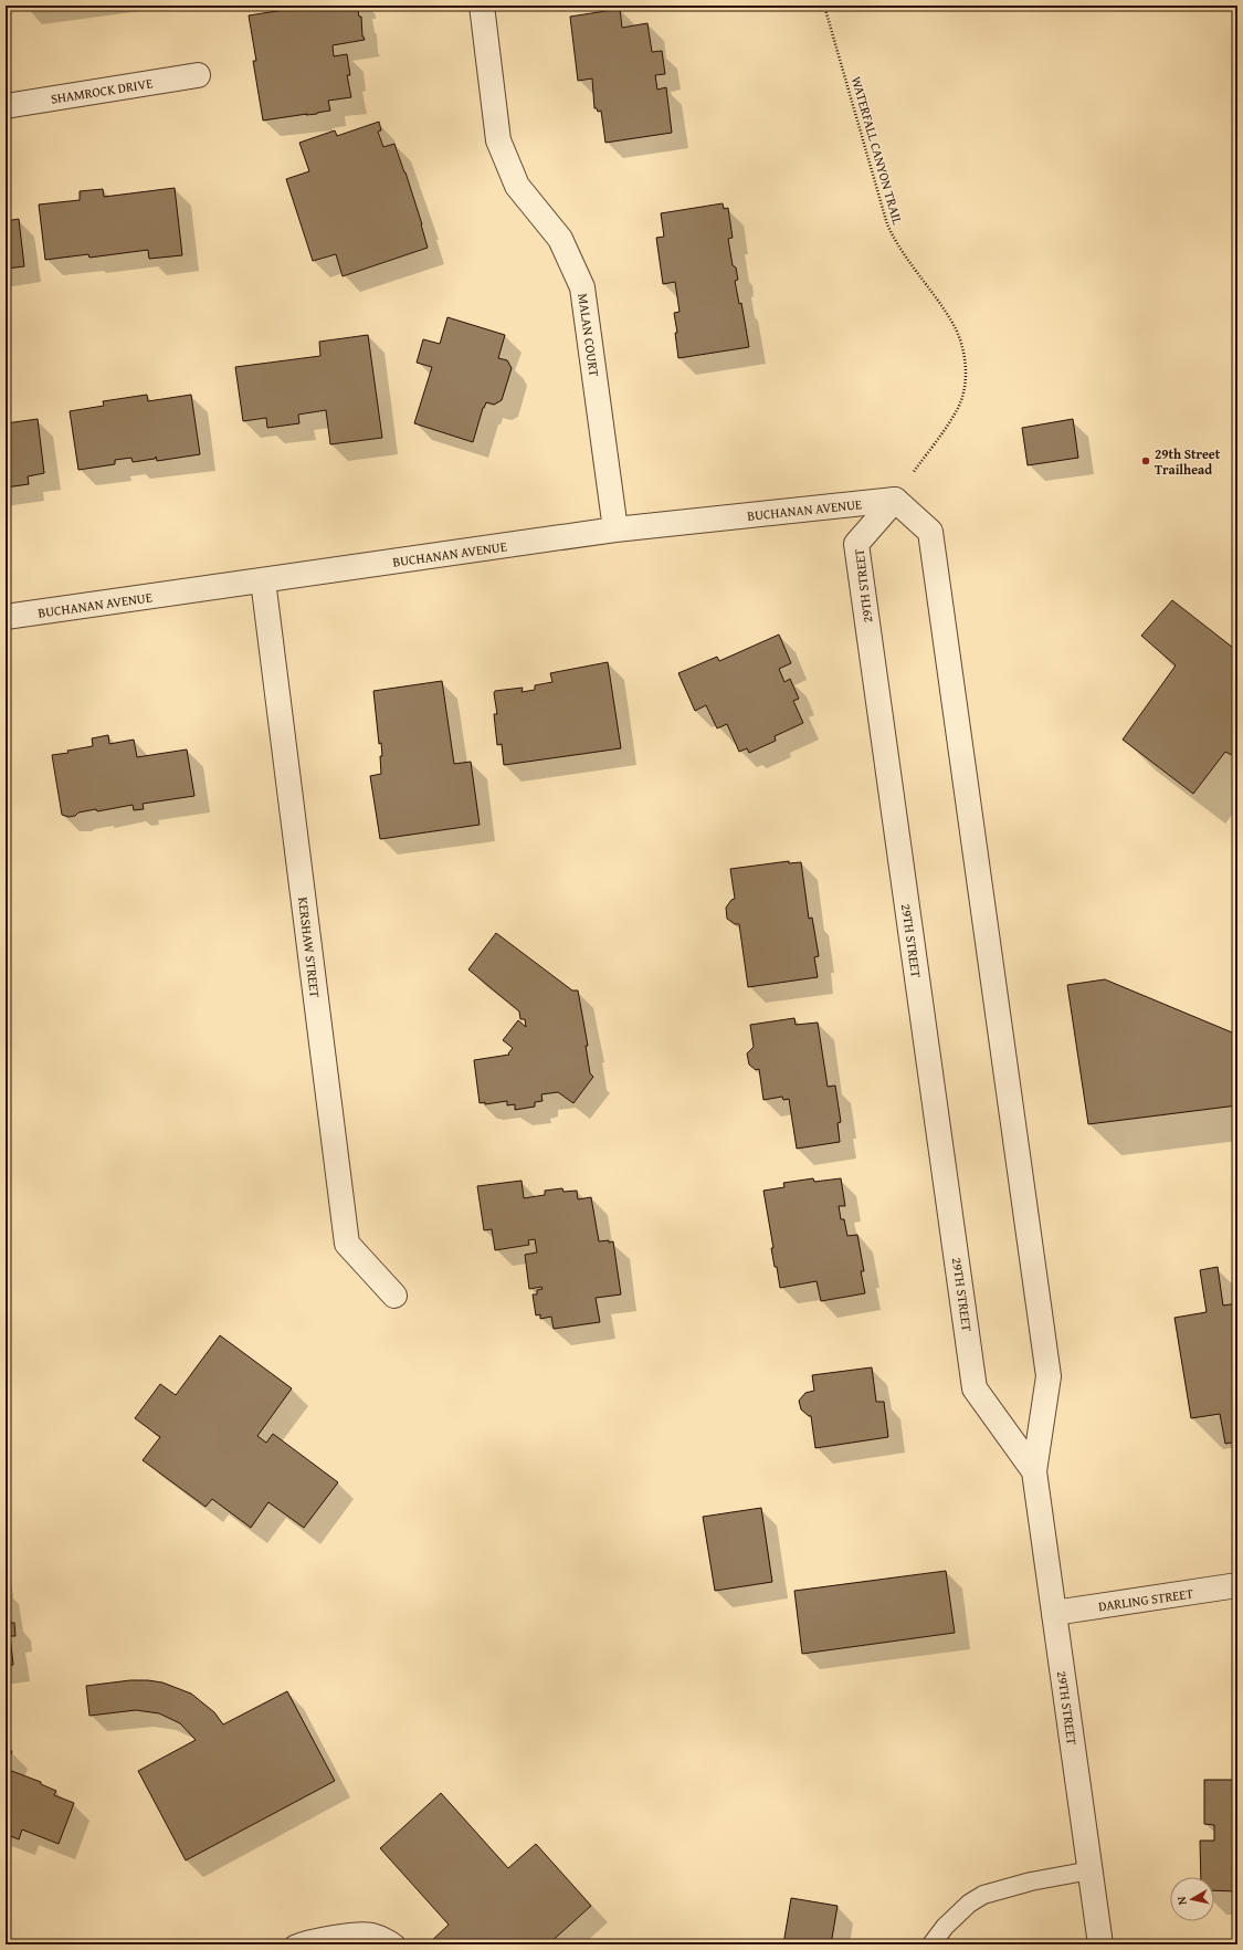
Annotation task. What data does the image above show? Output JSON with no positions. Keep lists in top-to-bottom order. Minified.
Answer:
{"streets":{"street":["SHAMROCK DRIVE","MALAN COURT","BUCHANAN AVENUE","29TH STREET","KERSHAW STREET","DARLING STREET"],"path":["WATERFALL CANYON TRAIL"]},"crossings":[["WATERFALL CANYON TRAIL","BUCHANAN AVENUE"],["WATERFALL CANYON TRAIL","29TH STREET"],["MALAN COURT","BUCHANAN AVENUE"],["BUCHANAN AVENUE","29TH STREET"],["BUCHANAN AVENUE","KERSHAW STREET"],["29TH STREET","DARLING STREET"]],"places":["29th Street Trailhead"],"north":"left"}
